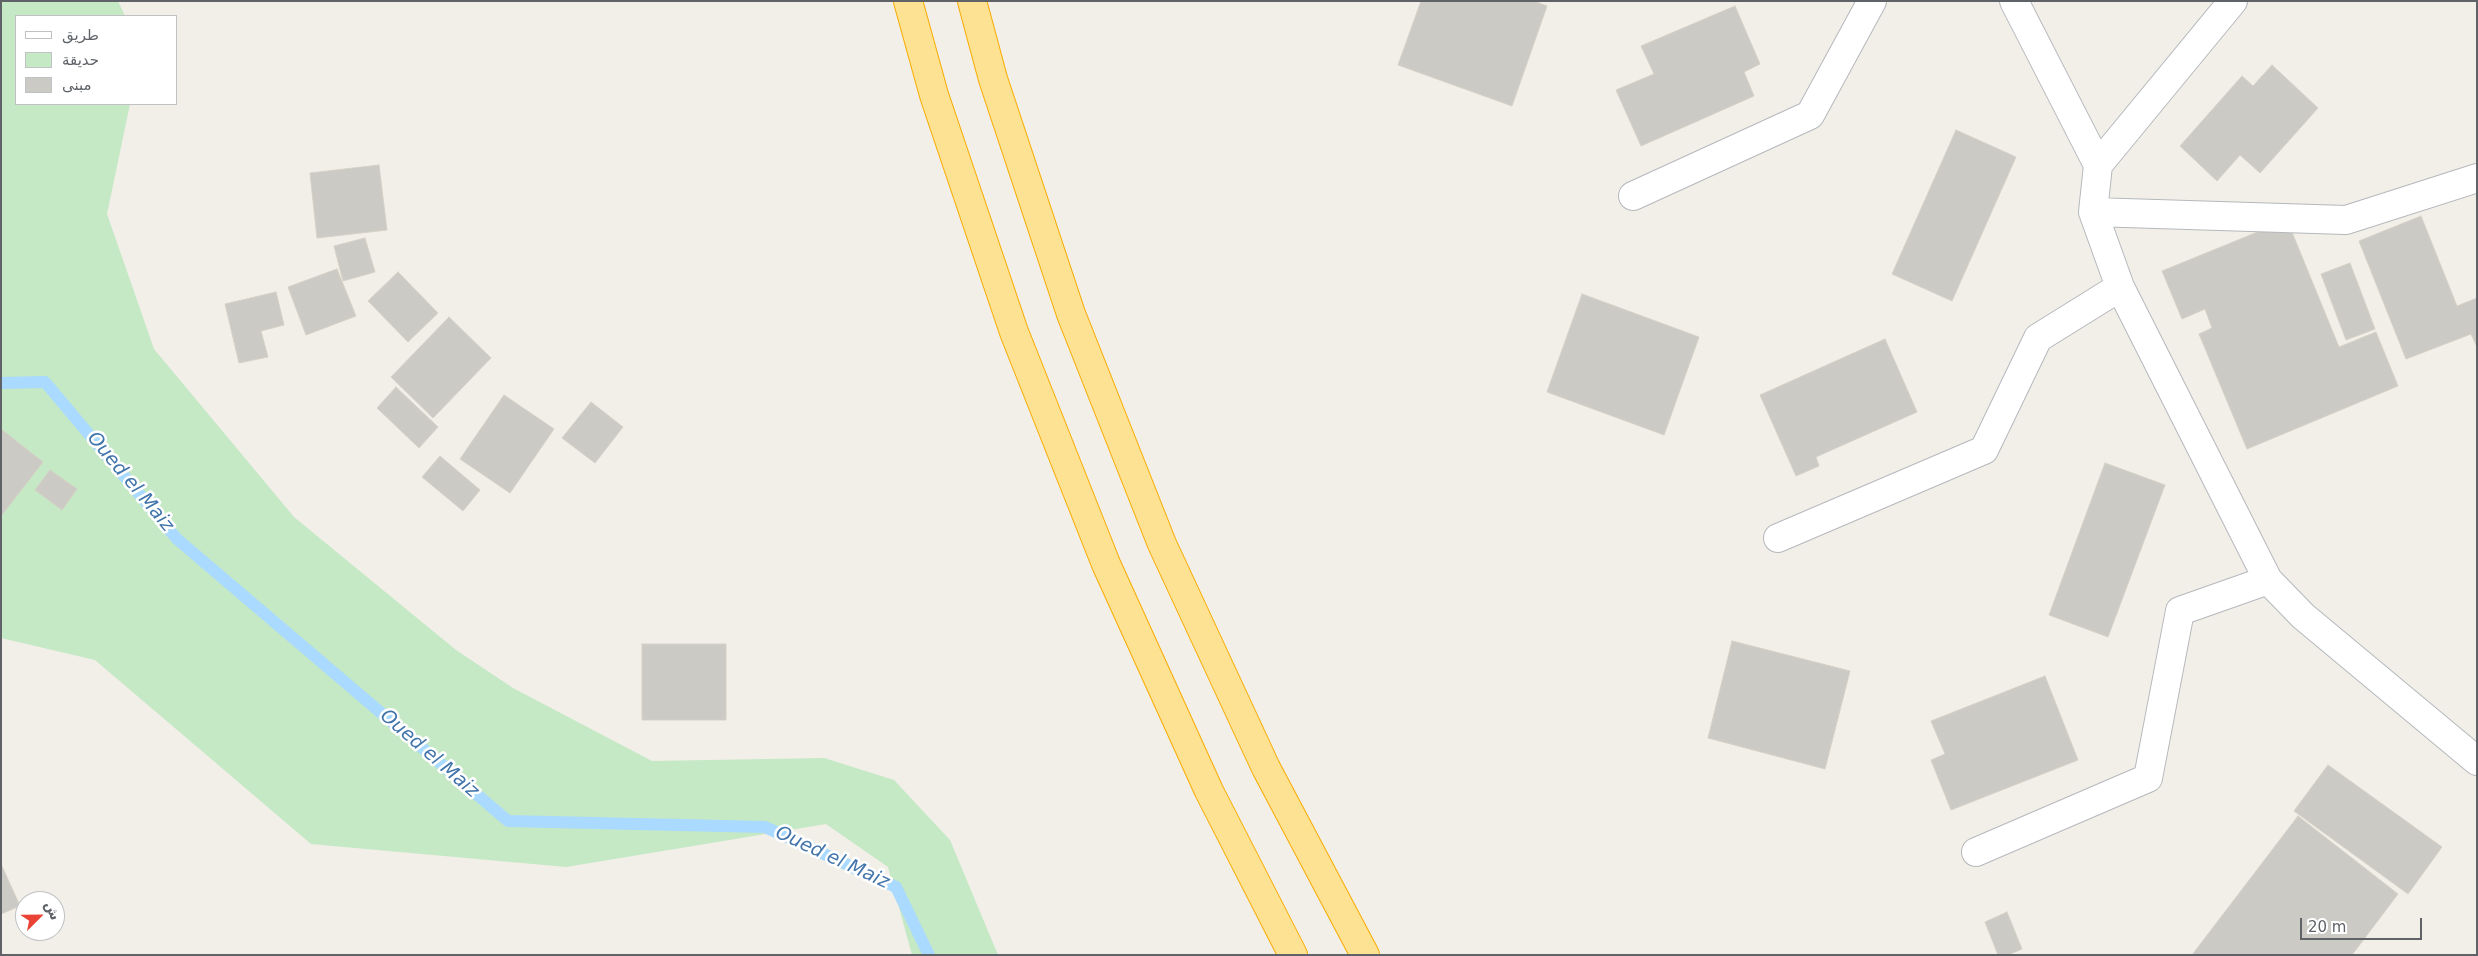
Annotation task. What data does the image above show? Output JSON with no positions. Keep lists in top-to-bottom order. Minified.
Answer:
{"water":["Oued el Maiz"],"legend":["طريق","حديقة","مبنى"],"scale_bar":"20 m","north":"top right"}
